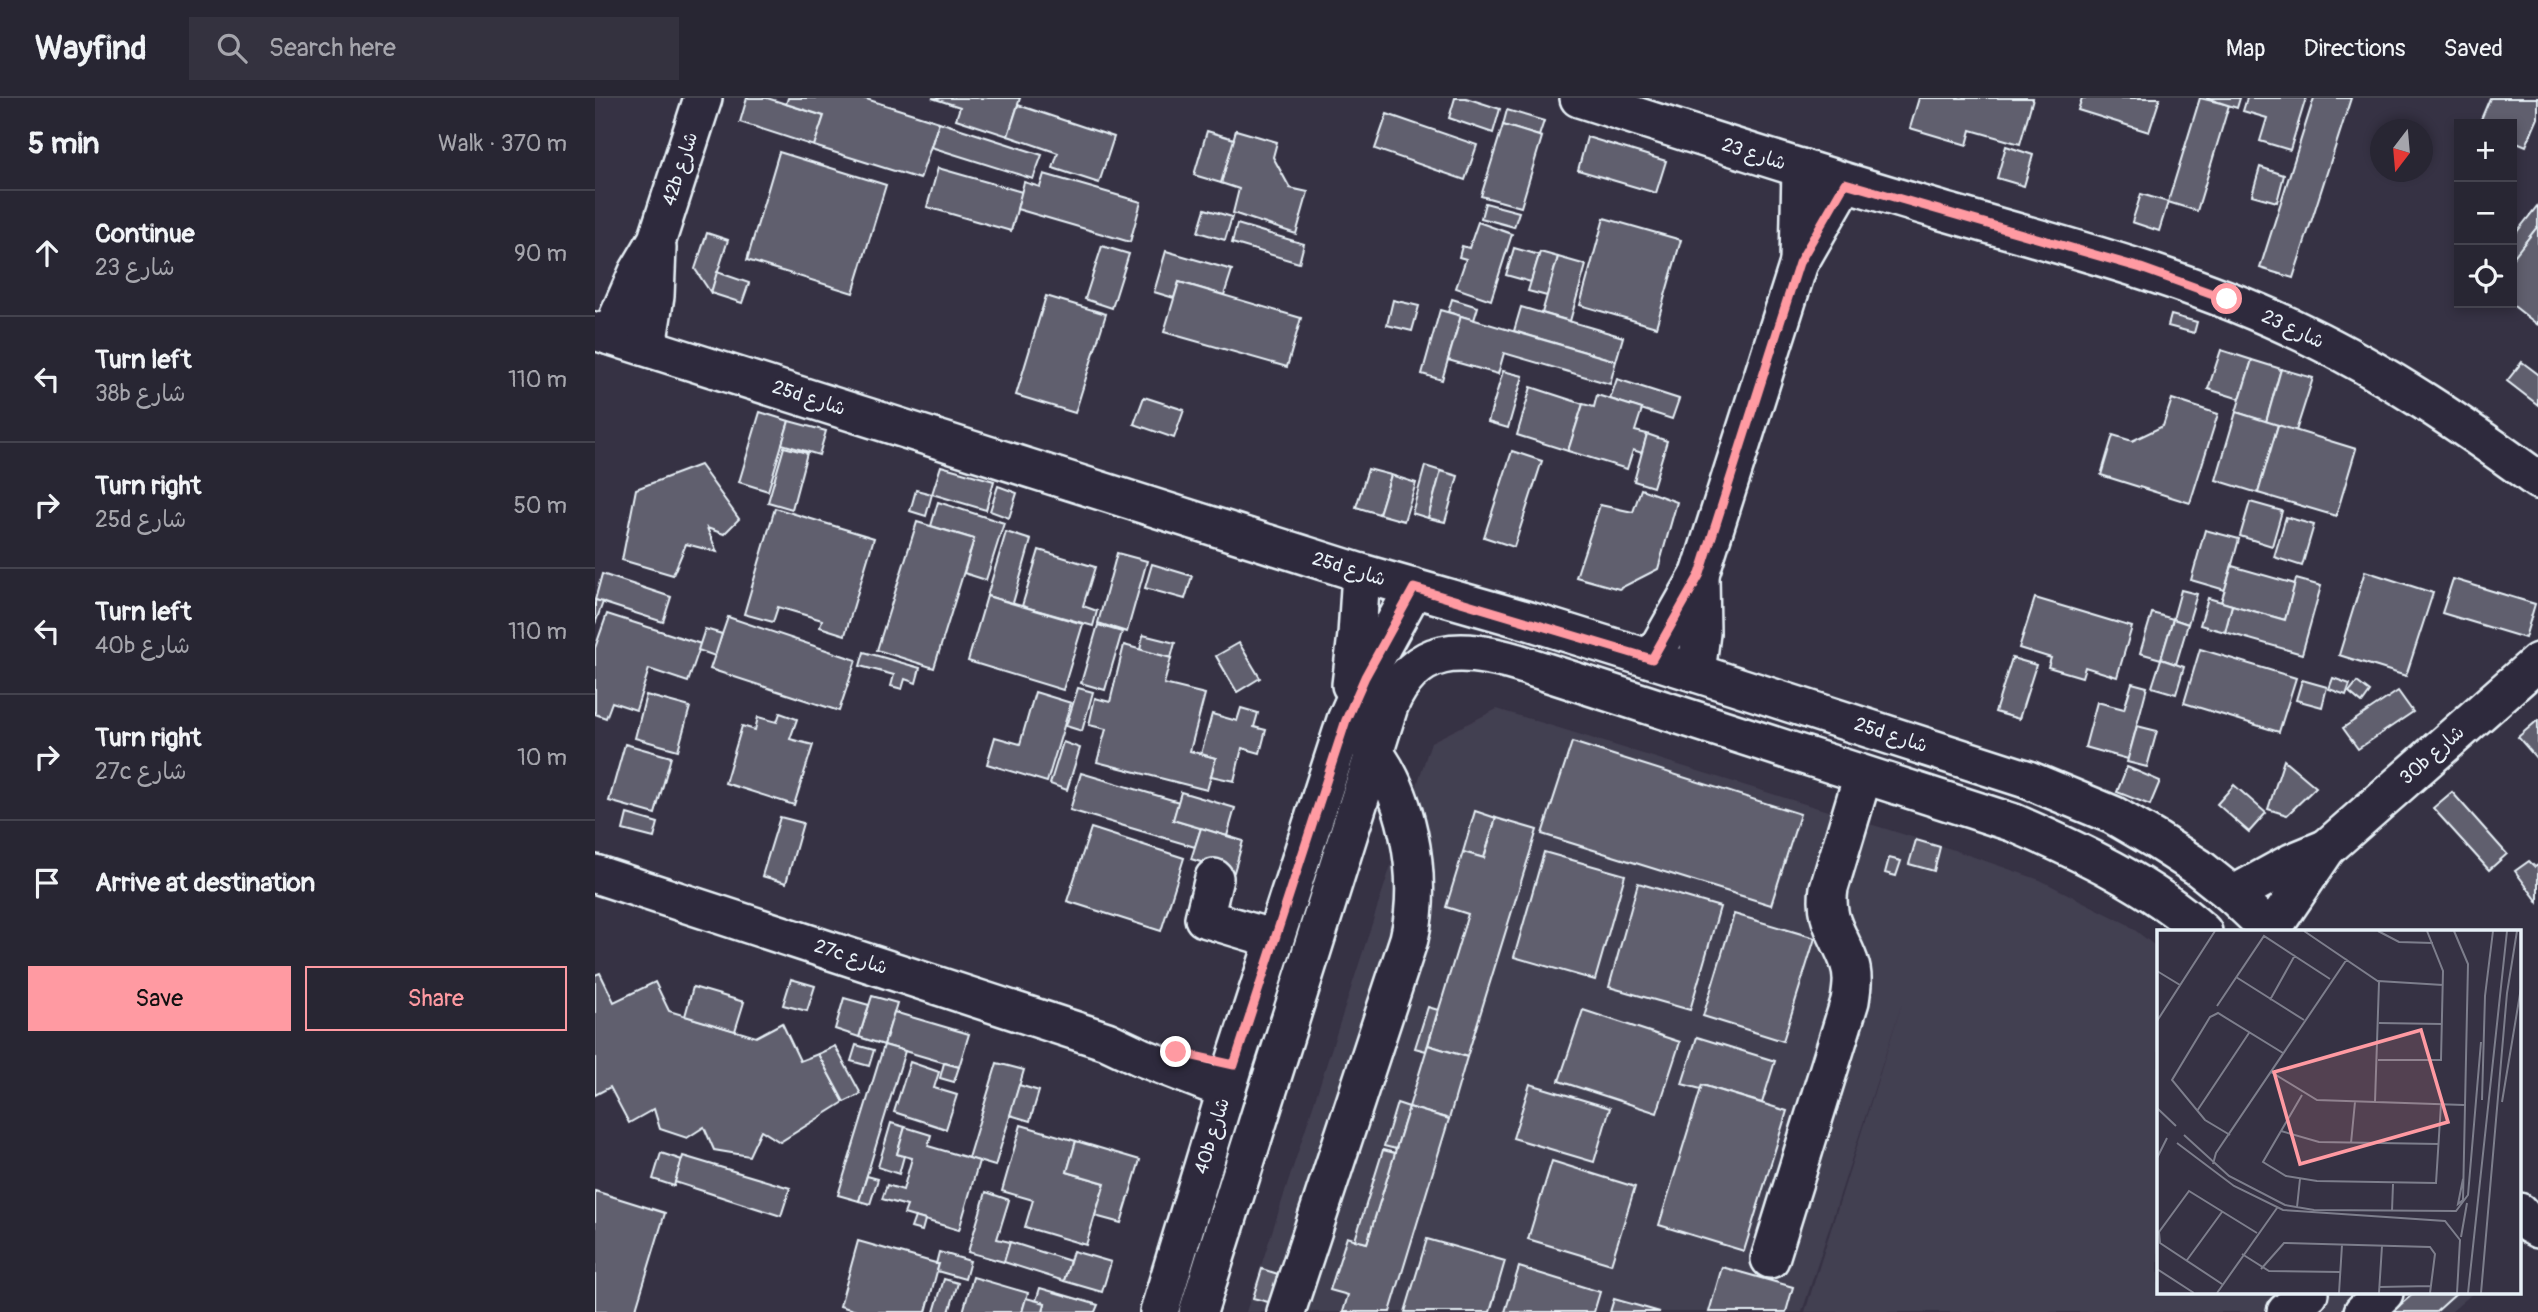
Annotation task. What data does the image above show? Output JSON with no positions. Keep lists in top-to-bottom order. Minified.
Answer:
{"streets":{"street":["شارع 23","42b شارع","25d شارع","30b شارع","27c شارع","40b شارع"]},"crossings":[["42b شارع","25d شارع"],["25d شارع","30b شارع"],["25d شارع","40b شارع"],["27c شارع","40b شارع"]],"north":"bottom","page":{"header":"Wayfind","search":"Search here","nav":["Map","Directions","Saved"],"heading":["5 min","Walk · 370 m"],"map_buttons":["+","−"],"list":[["Continue","شارع 23","90 m"],["Turn left","38b شارع","110 m"],["Turn right","25d شارع","50 m"],["Turn left","40b شارع","110 m"],["Turn right","27c شارع","10 m"],"Arrive at destination"],"buttons":["Save","Share"]}}
